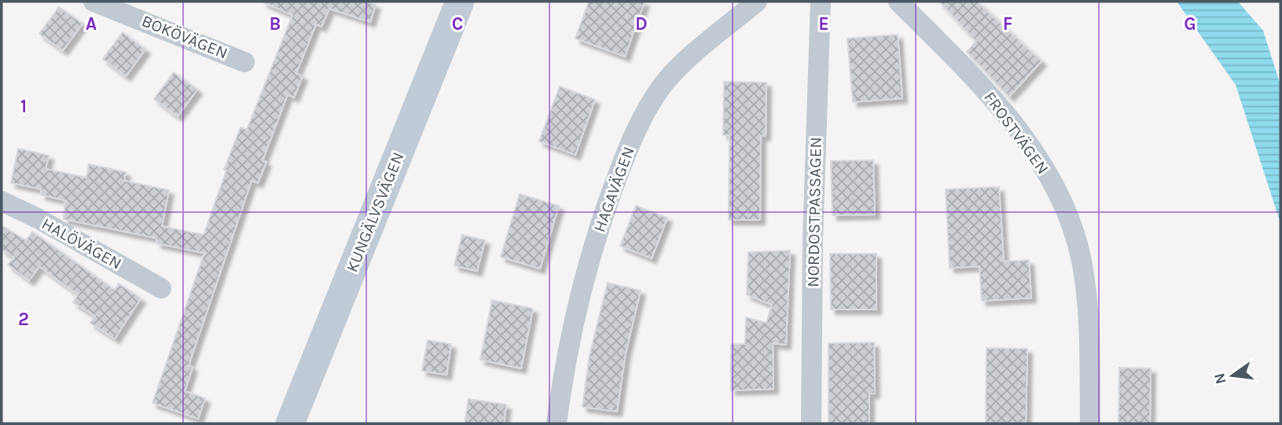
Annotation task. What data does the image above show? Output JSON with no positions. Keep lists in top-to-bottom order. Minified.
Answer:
{"streets":{"main road":["KUNGÄLVSVÄGEN"],"street":["BOKÖVÄGEN","FROSTVÄGEN","HAGAVÄGEN","NORDOSTPASSAGEN","HALÖVÄGEN"]},"north":"left","grid":{"columns":["A","B","C","D","E","F","G"],"rows":["1","2"]}}
